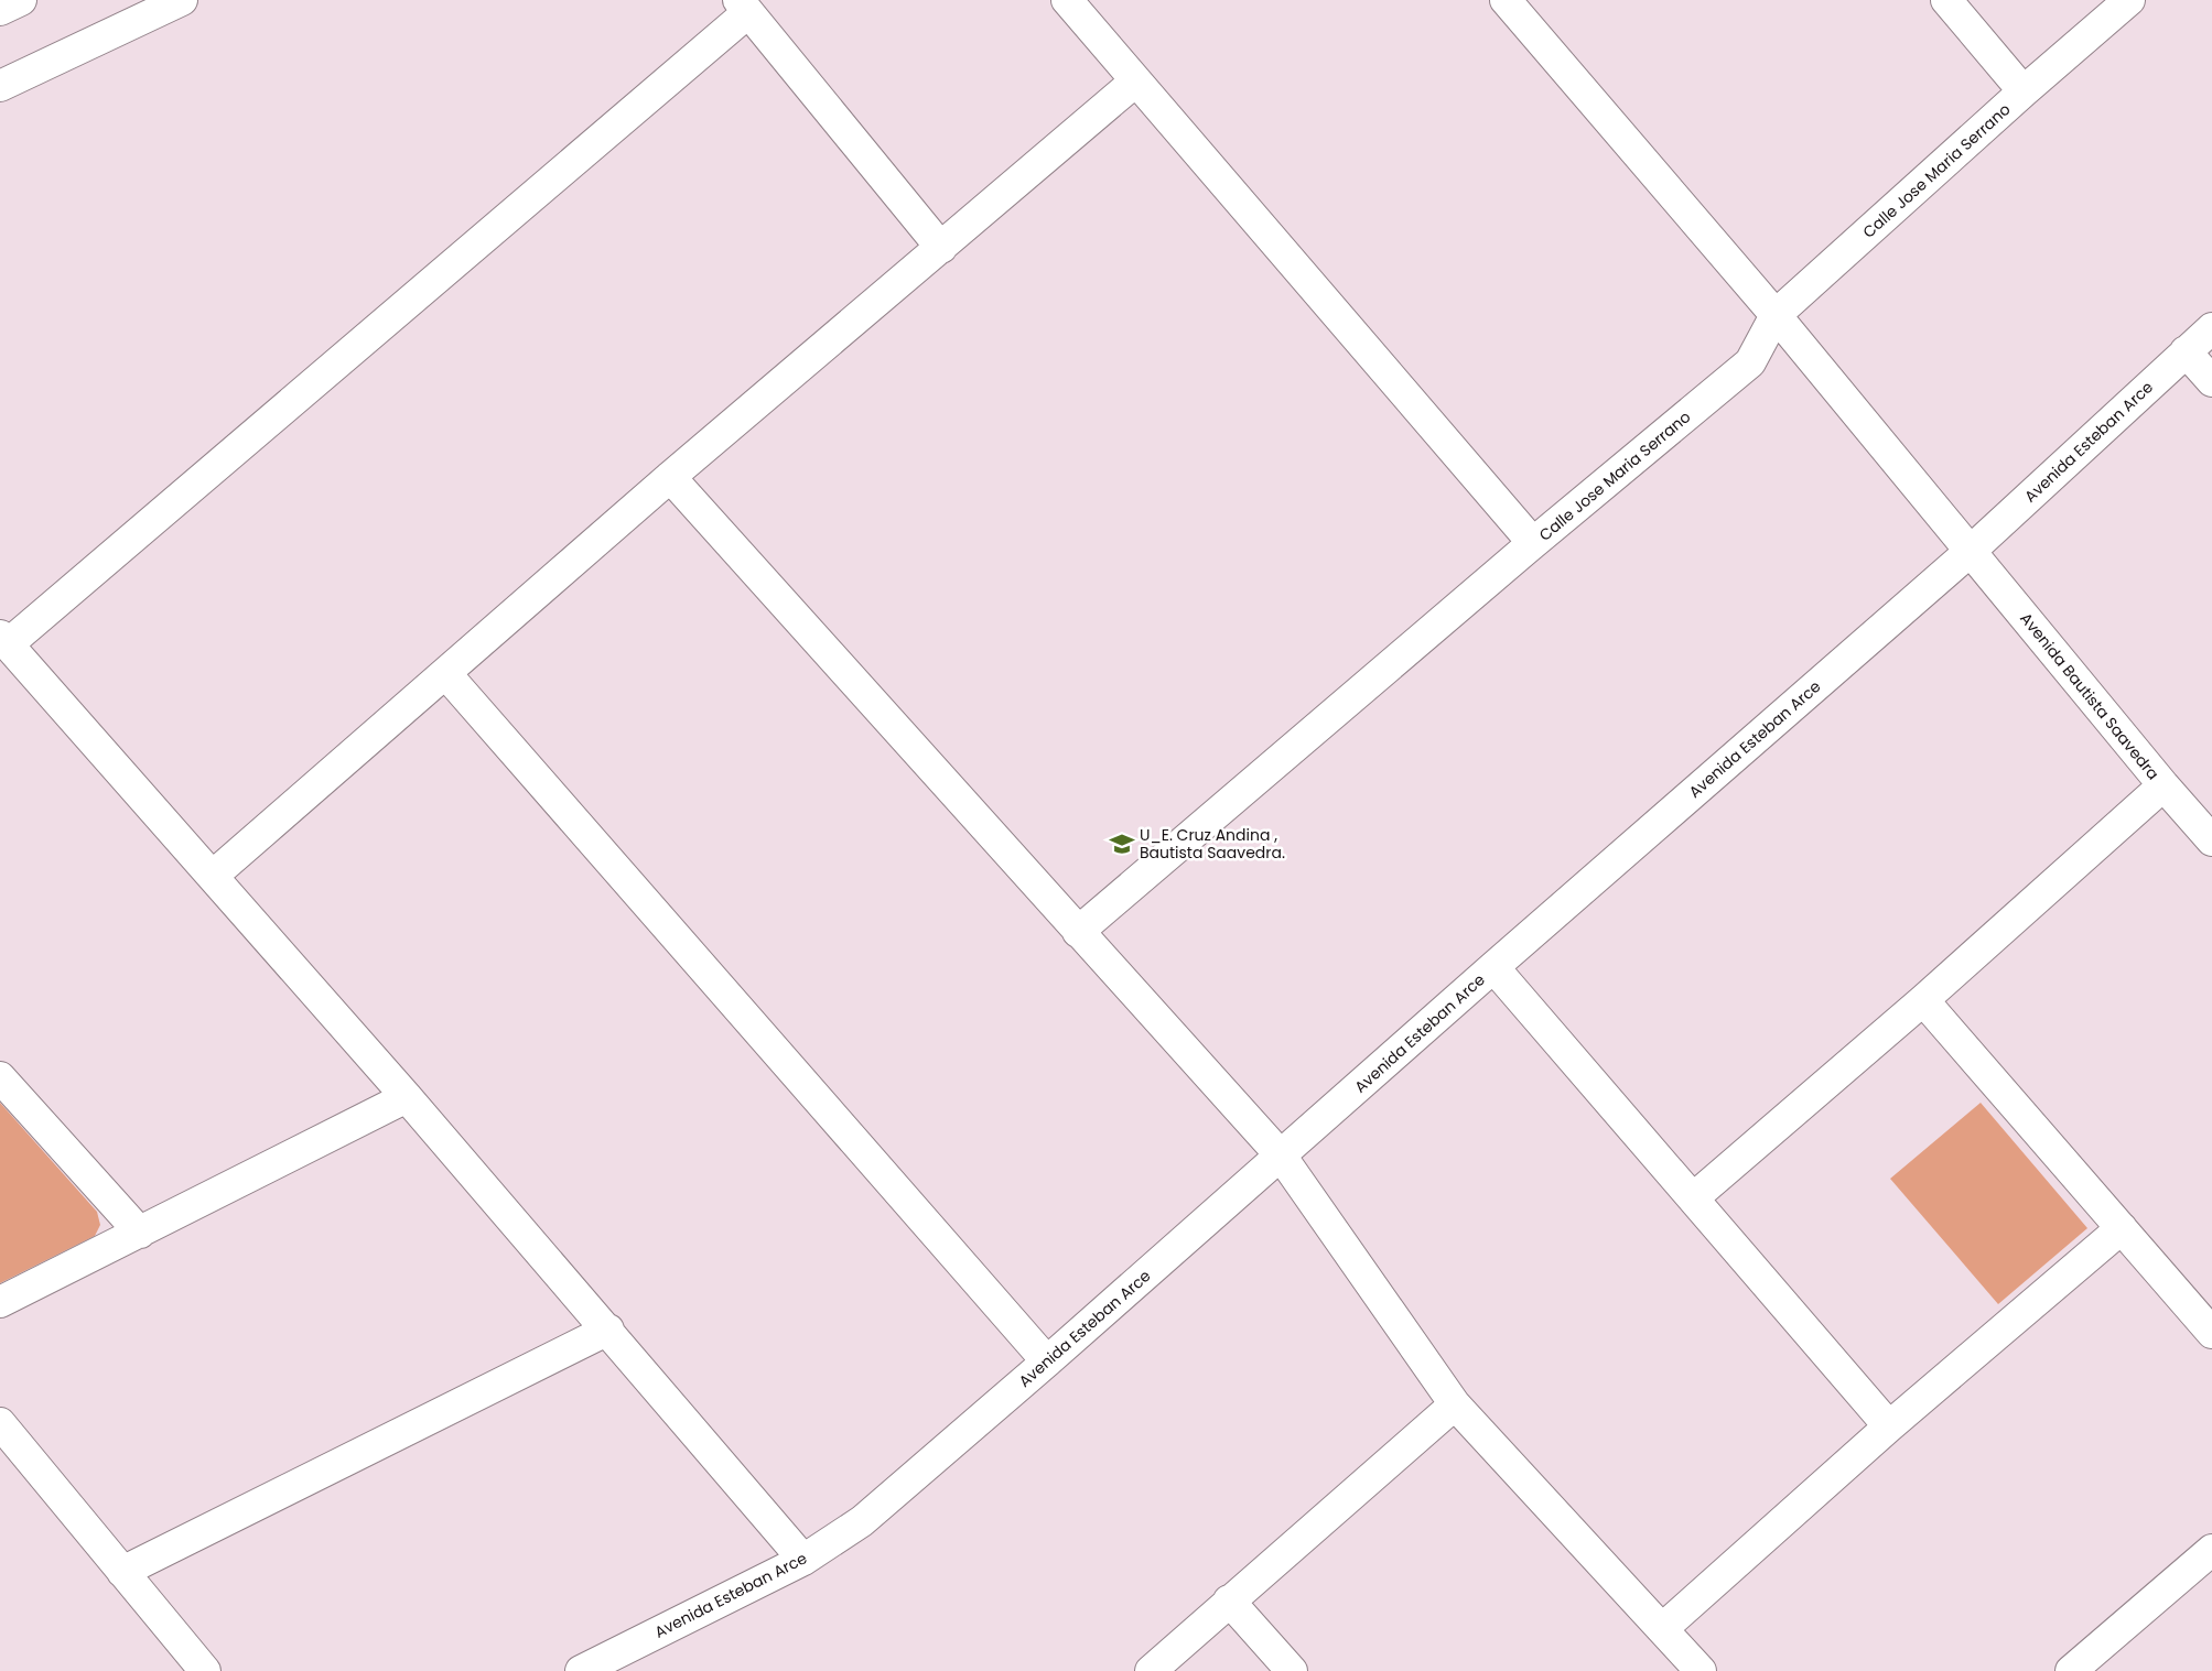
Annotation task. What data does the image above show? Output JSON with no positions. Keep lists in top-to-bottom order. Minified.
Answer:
{"streets":{"main road":["Calle Jose Maria Serrano","Avenida Esteban Arce","Avenida Bautista Saavedra"]},"crossings":[["Calle Jose Maria Serrano","Avenida Bautista Saavedra"],["Avenida Esteban Arce","Avenida Bautista Saavedra"]],"places":{"school or university":["U_E. Cruz Andina , Bautista Saavedra."]}}
